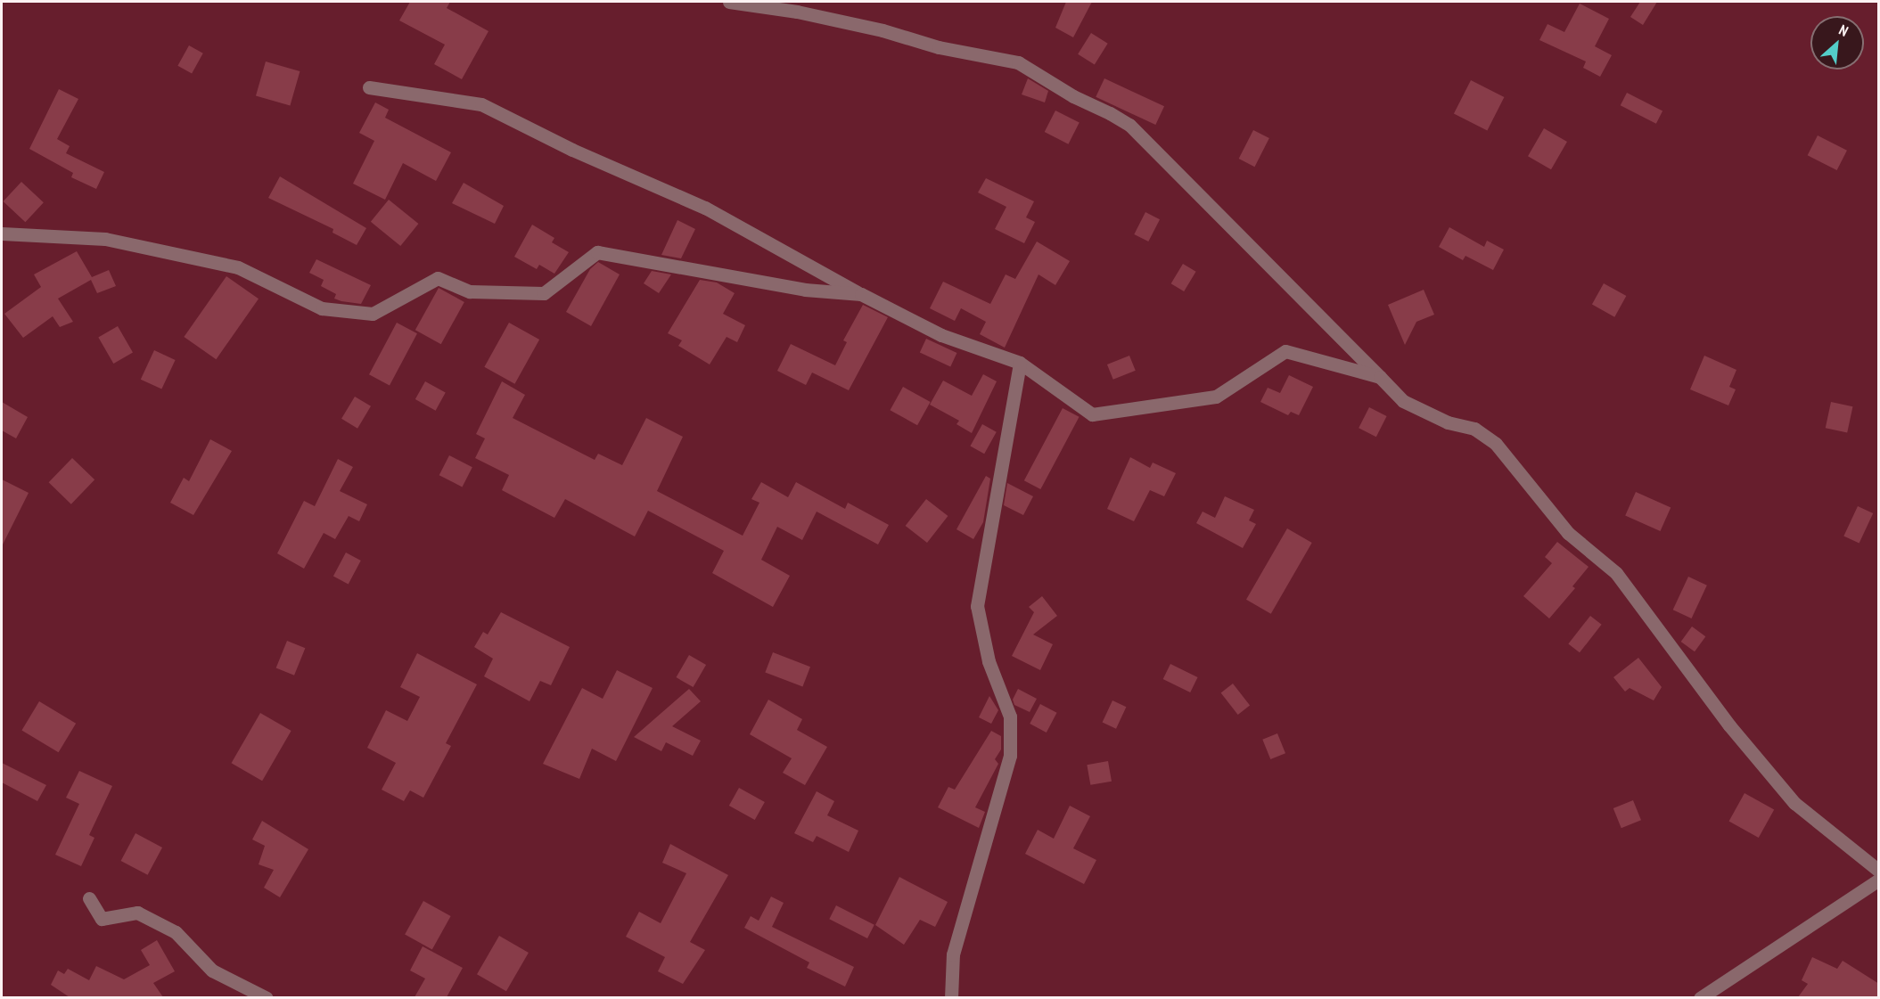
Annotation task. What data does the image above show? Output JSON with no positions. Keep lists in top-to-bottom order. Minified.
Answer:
{"north":"top right"}
